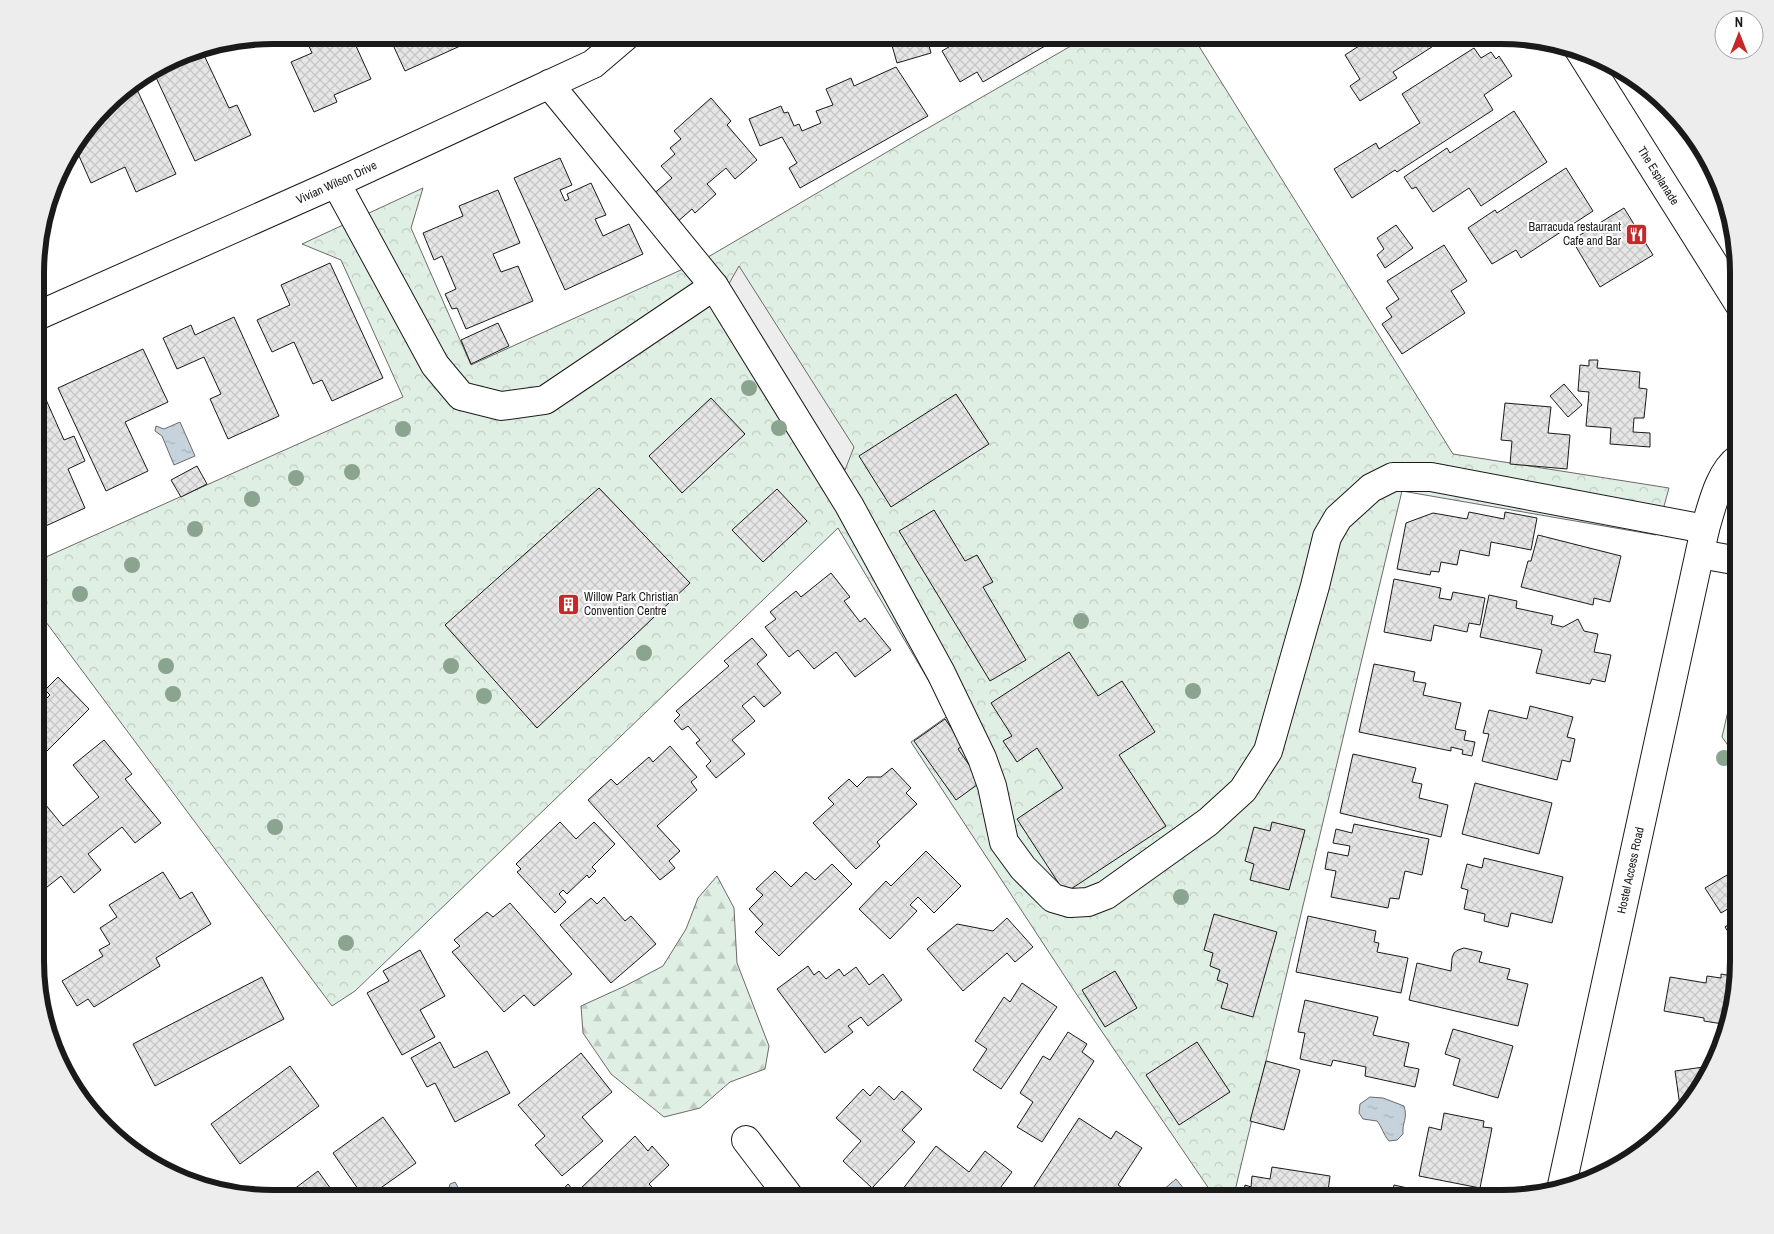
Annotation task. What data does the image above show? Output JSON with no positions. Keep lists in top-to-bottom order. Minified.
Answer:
{"streets":{"street":["The Esplanade","Vivian Wilson Drive","Hostel Access Road"]},"places":{"restaurant":["Barracuda restaurant Cafe and Bar"],"building":["Willow Park Christian Convention Centre"]},"north":"top"}
